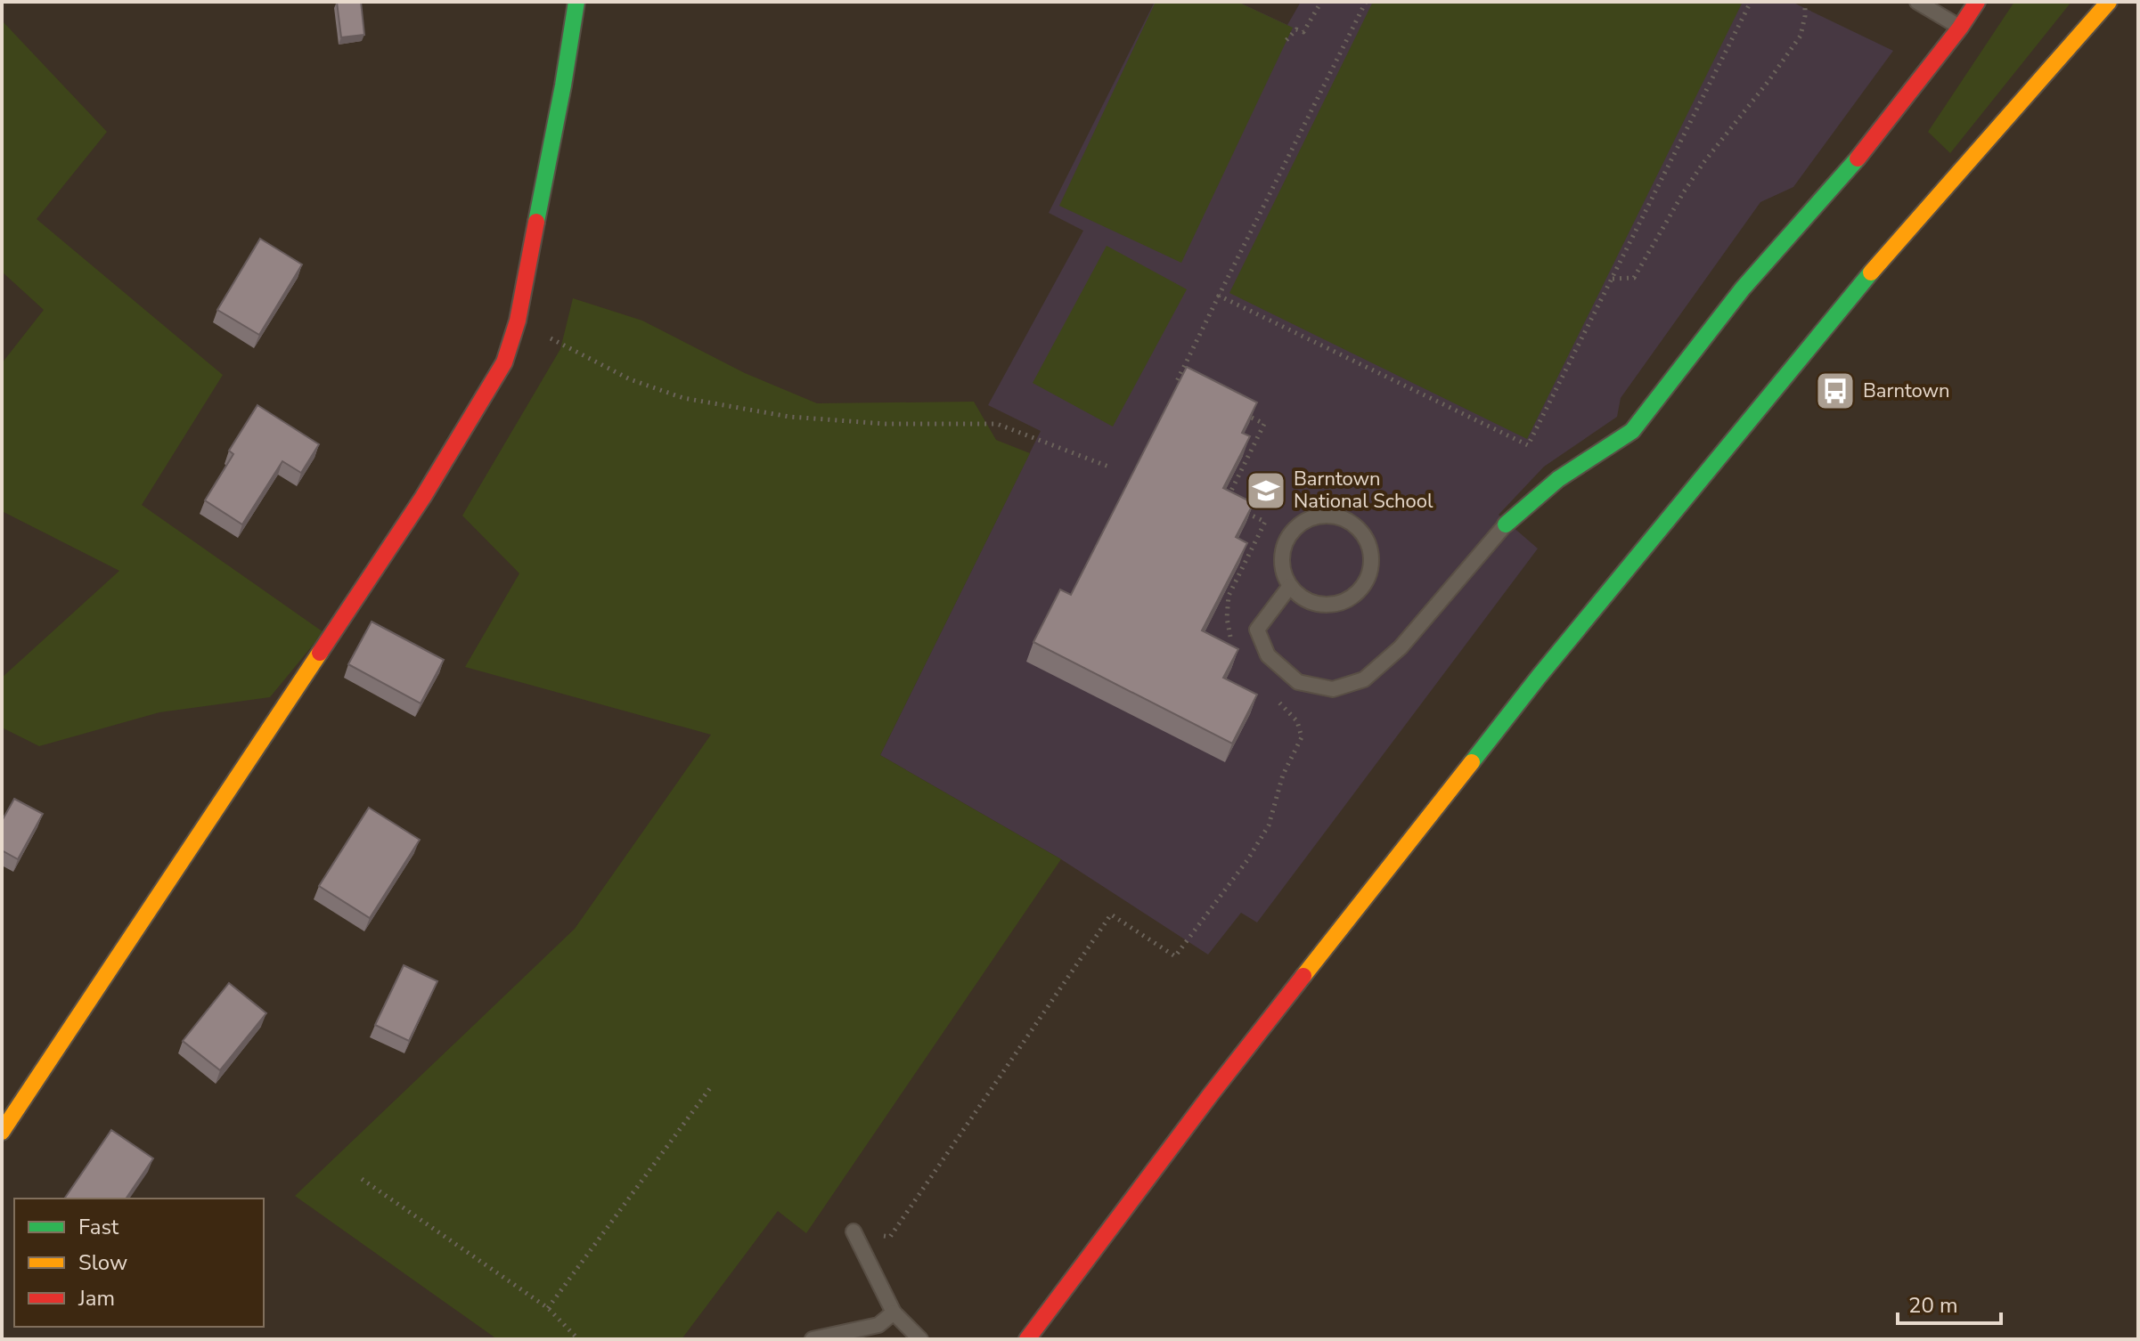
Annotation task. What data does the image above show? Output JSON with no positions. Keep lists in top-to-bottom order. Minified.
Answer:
{"places":{"bus stop":["Barntown"],"school or university":["Barntown National School"]},"legend":["Fast","Slow","Jam"],"scale_bar":"20 m"}
